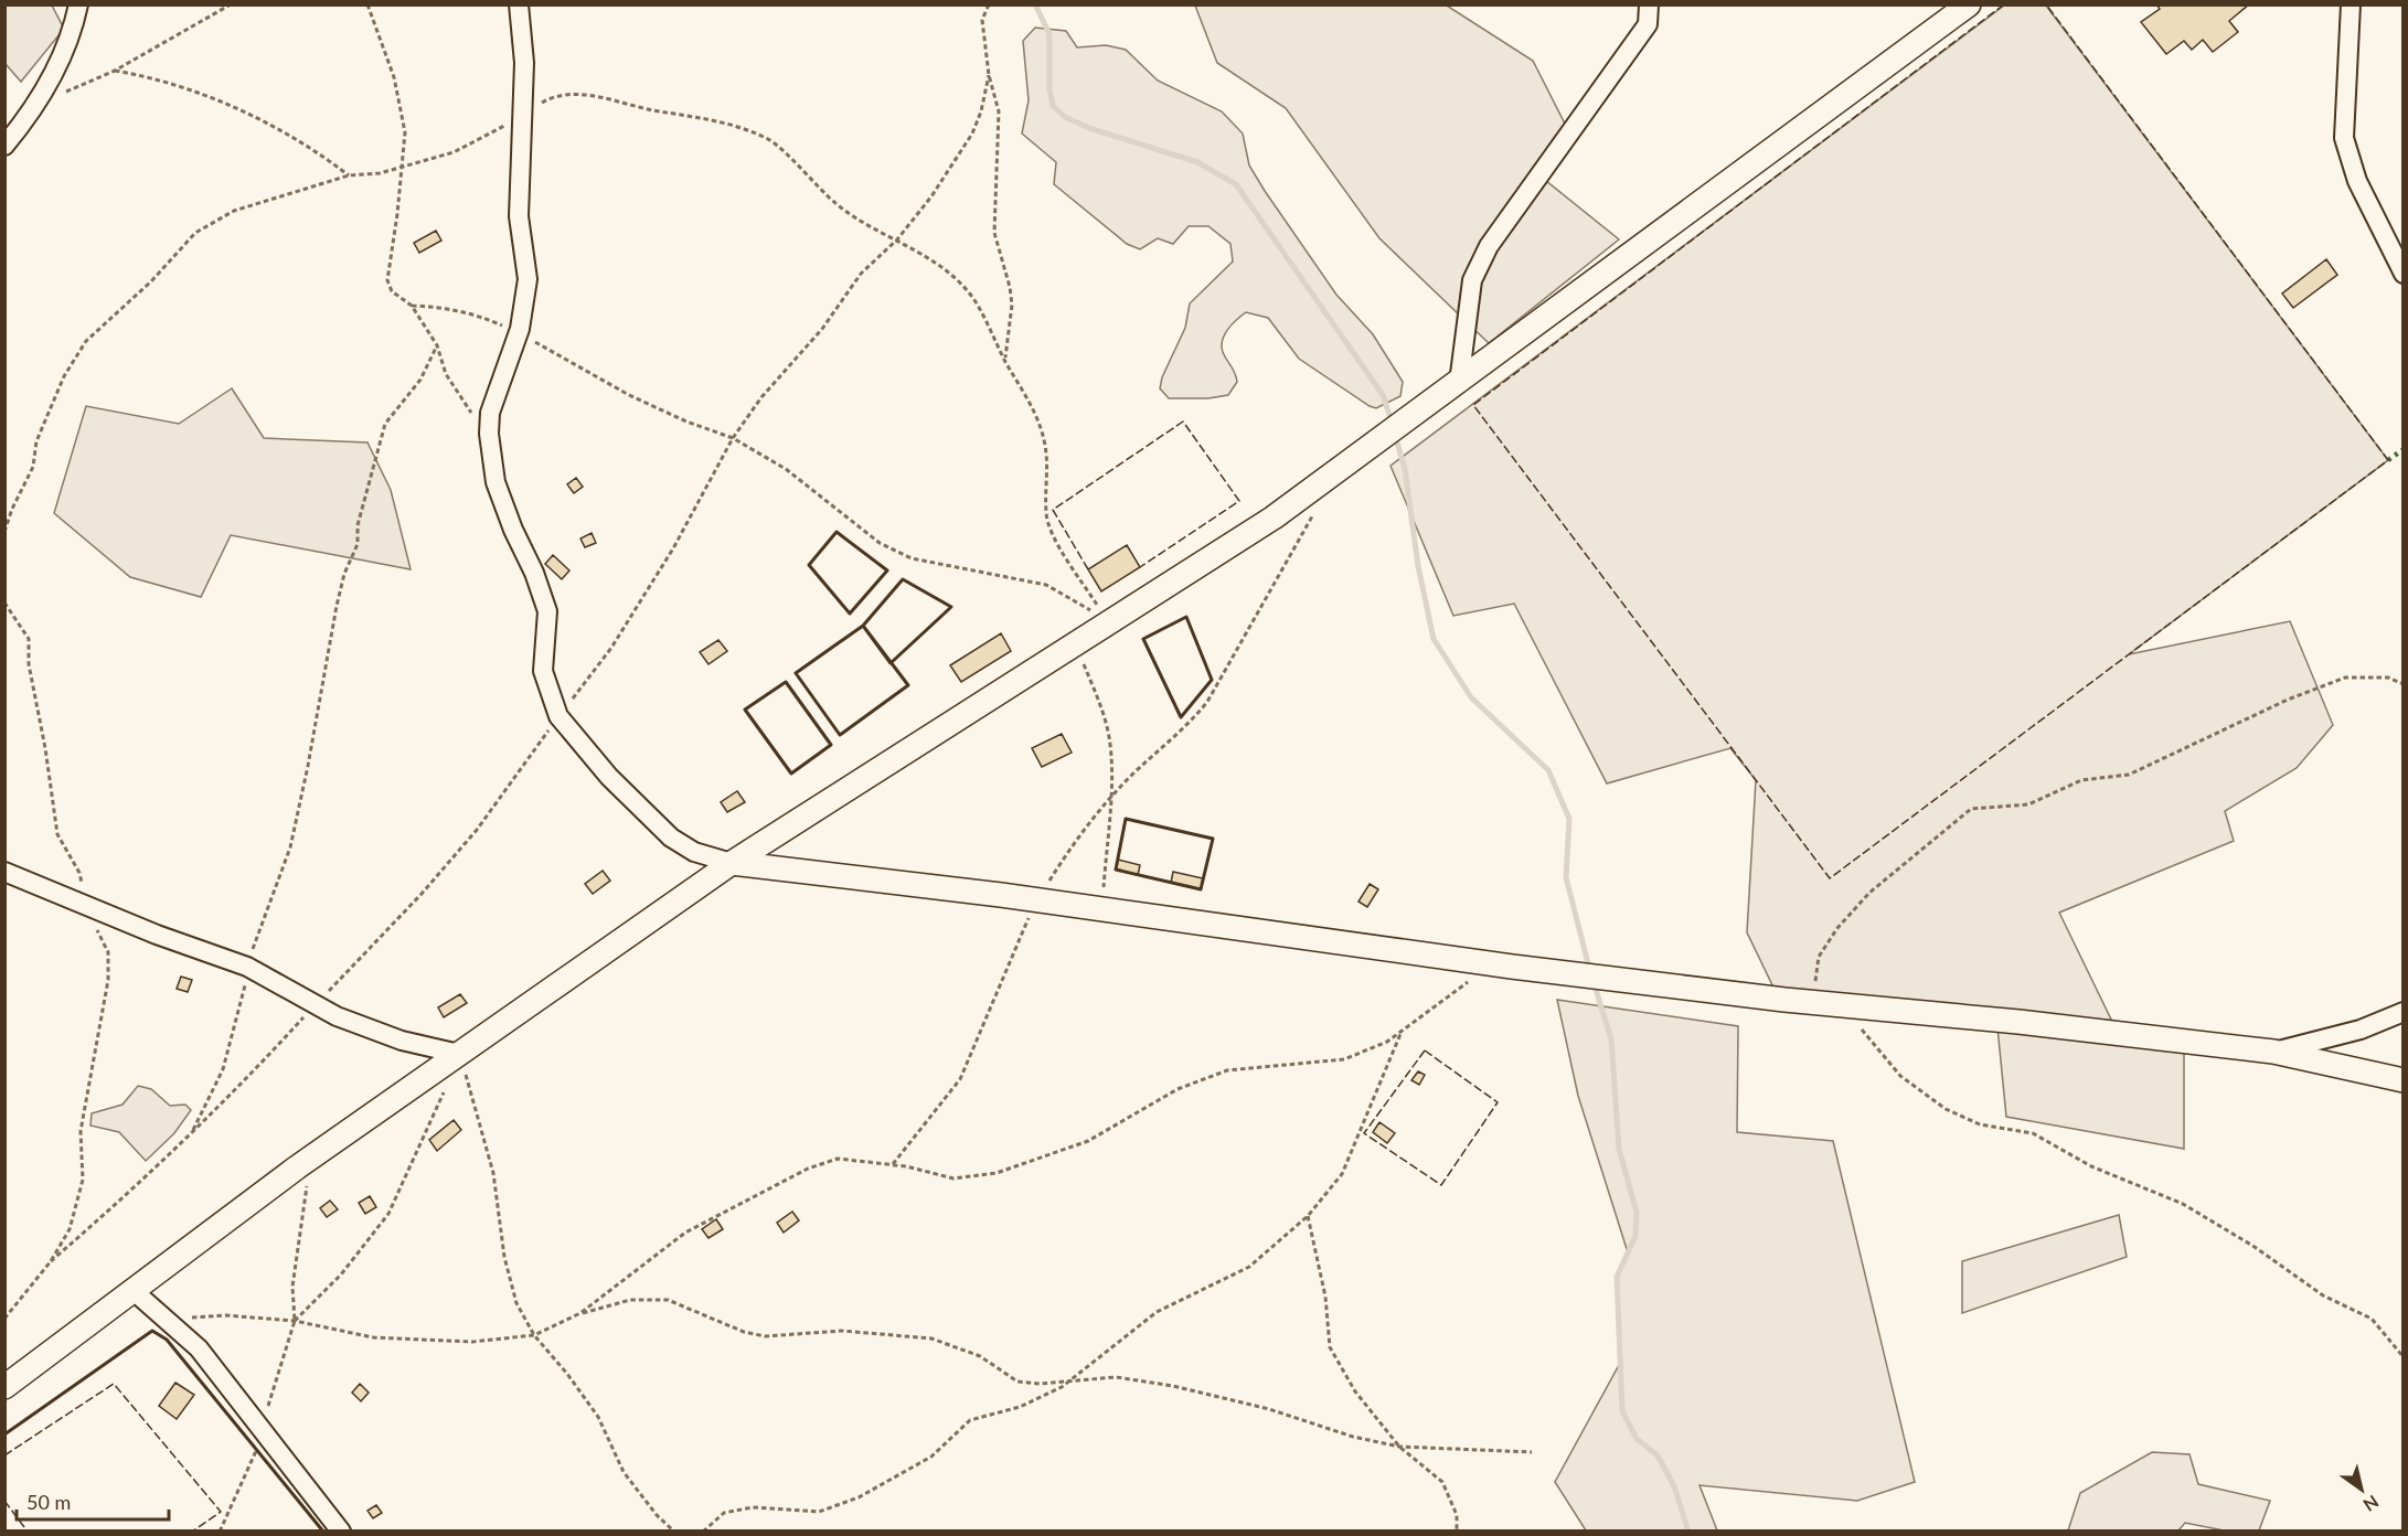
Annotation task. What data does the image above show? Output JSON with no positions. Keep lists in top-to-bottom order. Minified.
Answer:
{"scale_bar":"50 m","north":"bottom right"}
